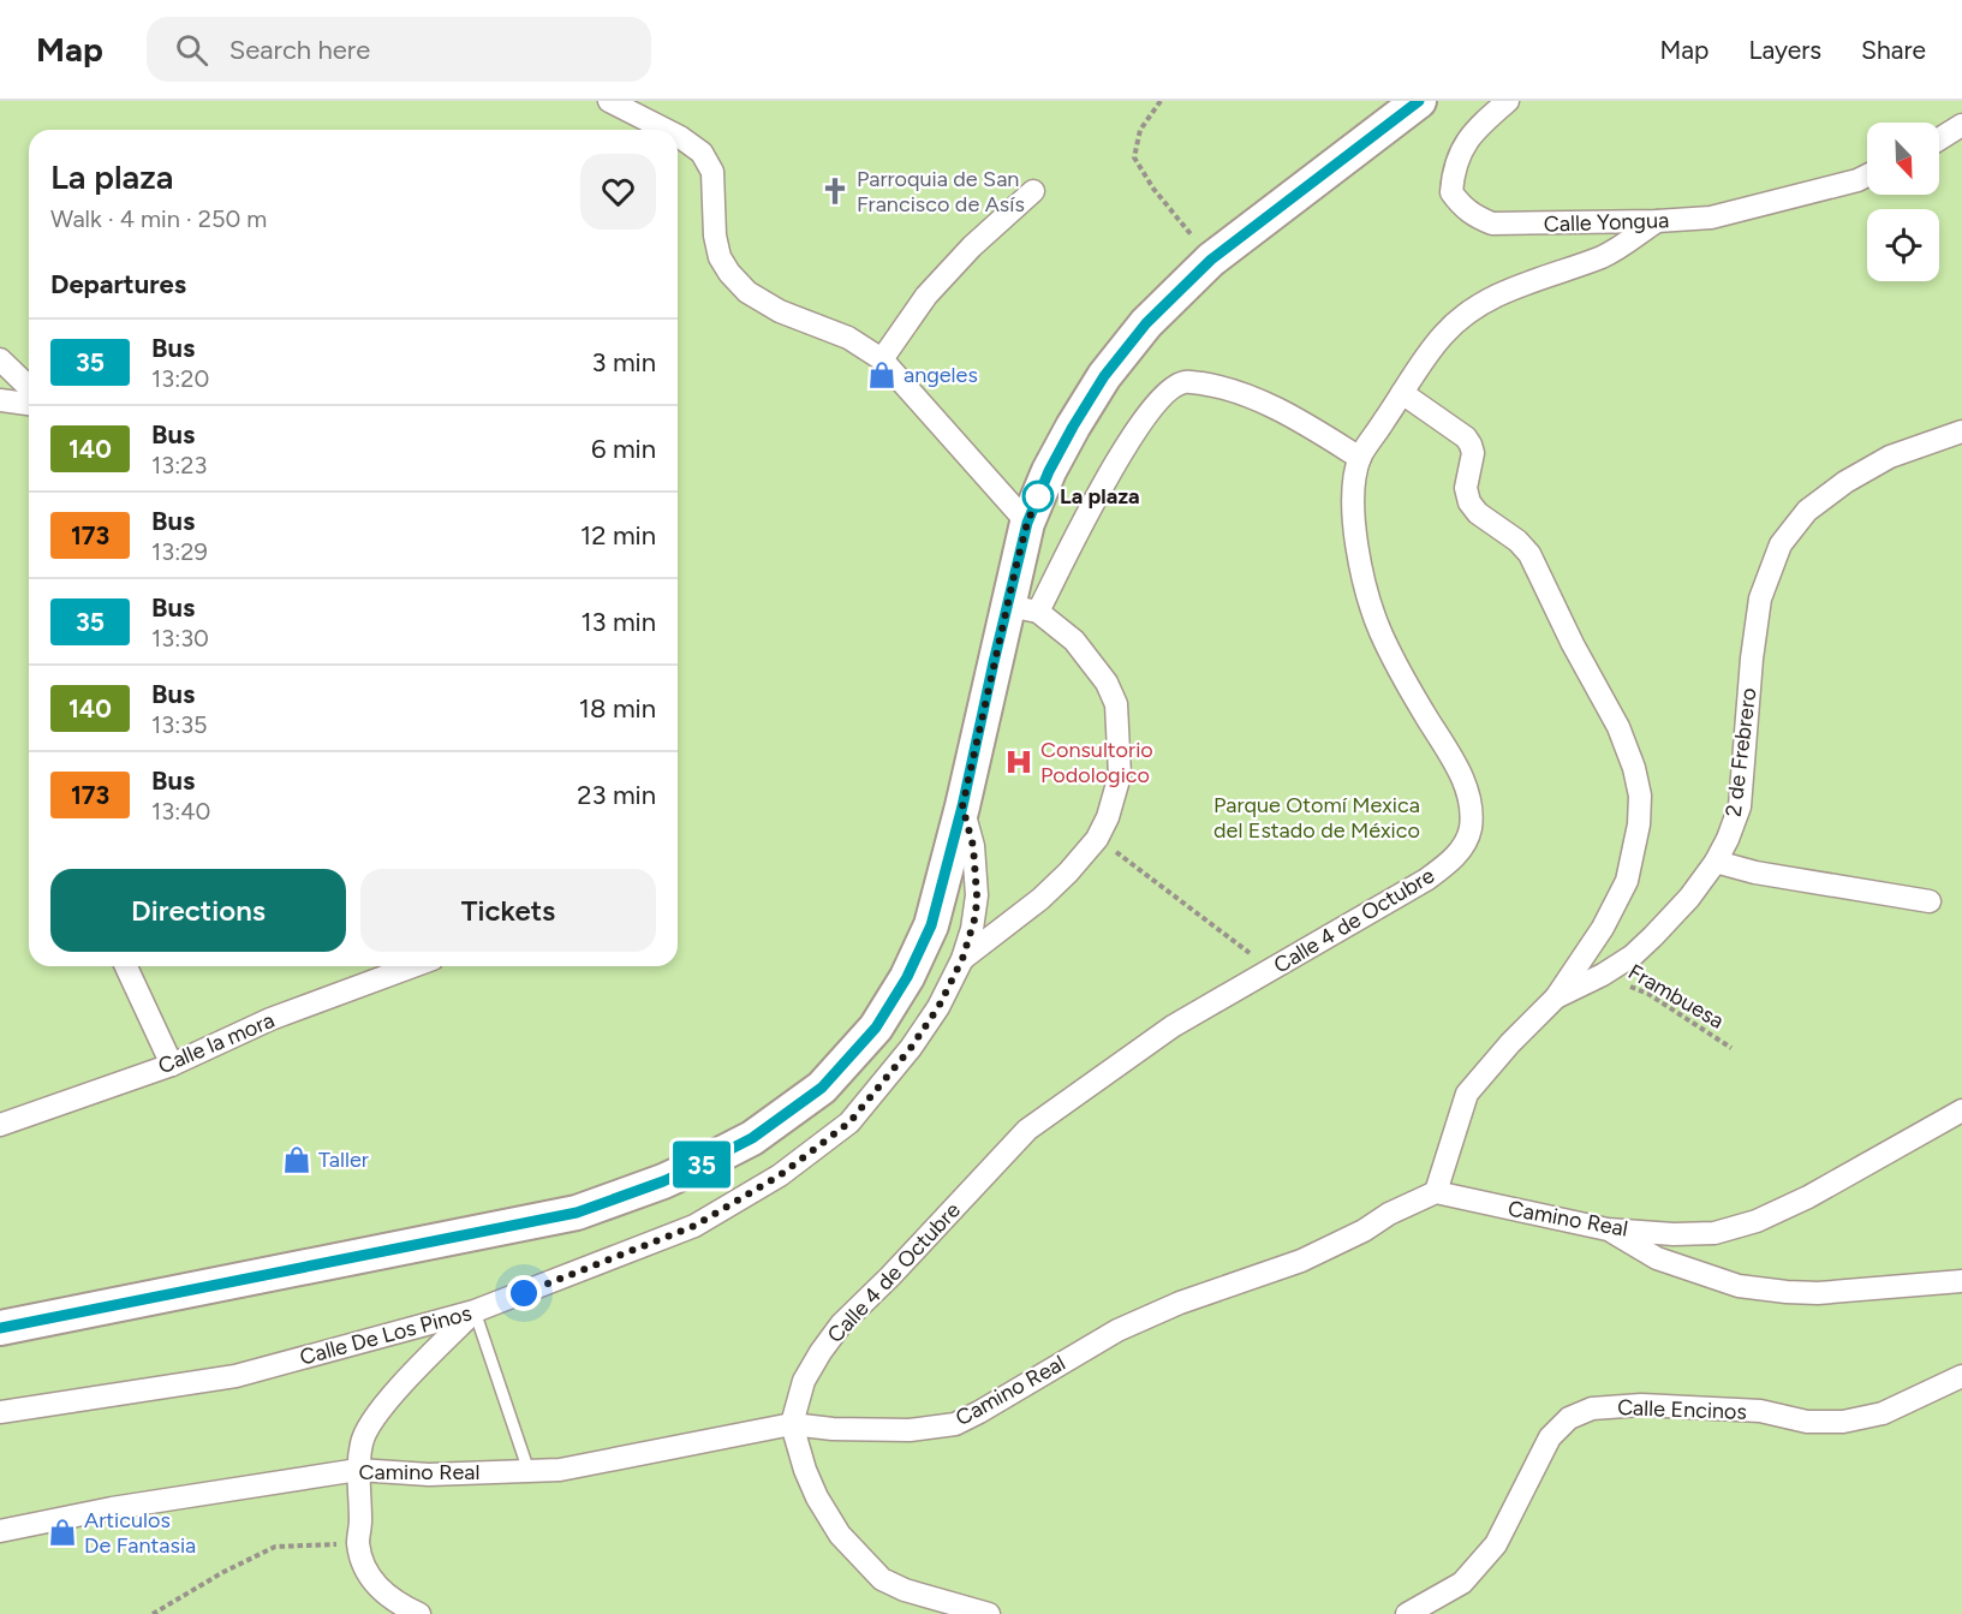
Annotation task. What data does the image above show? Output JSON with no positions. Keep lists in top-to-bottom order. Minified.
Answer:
{"streets":{"street":["Calle Yongua","2 de Frebrero","Calle 4 de Octubre","Calle la mora","Camino Real","Calle De Los Pinos","Calle Encinos"],"path":["Frambuesa"]},"crossings":[["Calle Yongua","Calle 4 de Octubre"],["2 de Frebrero","Frambuesa"],["2 de Frebrero","Camino Real"],["Calle 4 de Octubre","Camino Real"]],"parks":["Parque Otomí Mexica del Estado de México"],"places":{"church":["Parroquia de San Francisco de Asís"],"shop":["angeles","Taller","Articulos De Fantasia"],"other":["La plaza"],"hospital":["Consultorio Podologico"]},"lines":["bus line 35"],"north":"bottom right","page":{"header":"Map","search":"Search here","nav":["Map","Layers","Share"],"on_map":"35","heading":[["La plaza","Walk · 4 min · 250 m"],"Departures"],"list":[{"mark":"35","name":"Bus","note":"13:20","value":"3 min"},{"mark":"140","name":"Bus","note":"13:23","value":"6 min"},{"mark":"173","name":"Bus","note":"13:29","value":"12 min"},{"mark":"35","name":"Bus","note":"13:30","value":"13 min"},{"mark":"140","name":"Bus","note":"13:35","value":"18 min"},{"mark":"173","name":"Bus","note":"13:40","value":"23 min"}],"buttons":["Directions","Tickets"]}}
